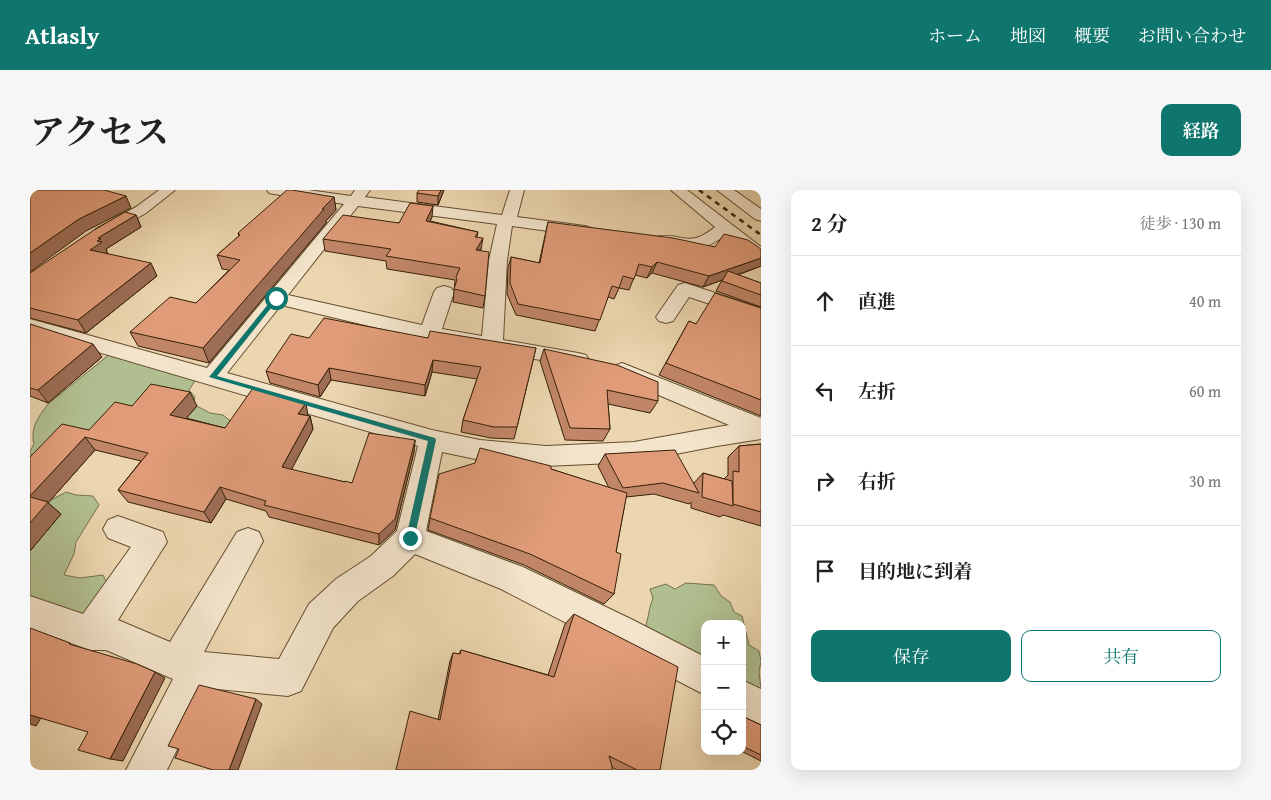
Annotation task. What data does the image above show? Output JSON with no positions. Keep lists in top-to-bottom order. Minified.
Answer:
{"page":{"header":"Atlasly","nav":["ホーム","地図","概要","お問い合わせ"],"title":"アクセス","buttons":["経路",["保存","共有"]],"heading":["2 分","徒歩 · 130 m"],"list":[["直進","40 m"],["左折","60 m"],["右折","30 m"],"目的地に到着"],"map_buttons":["+","−"]}}
